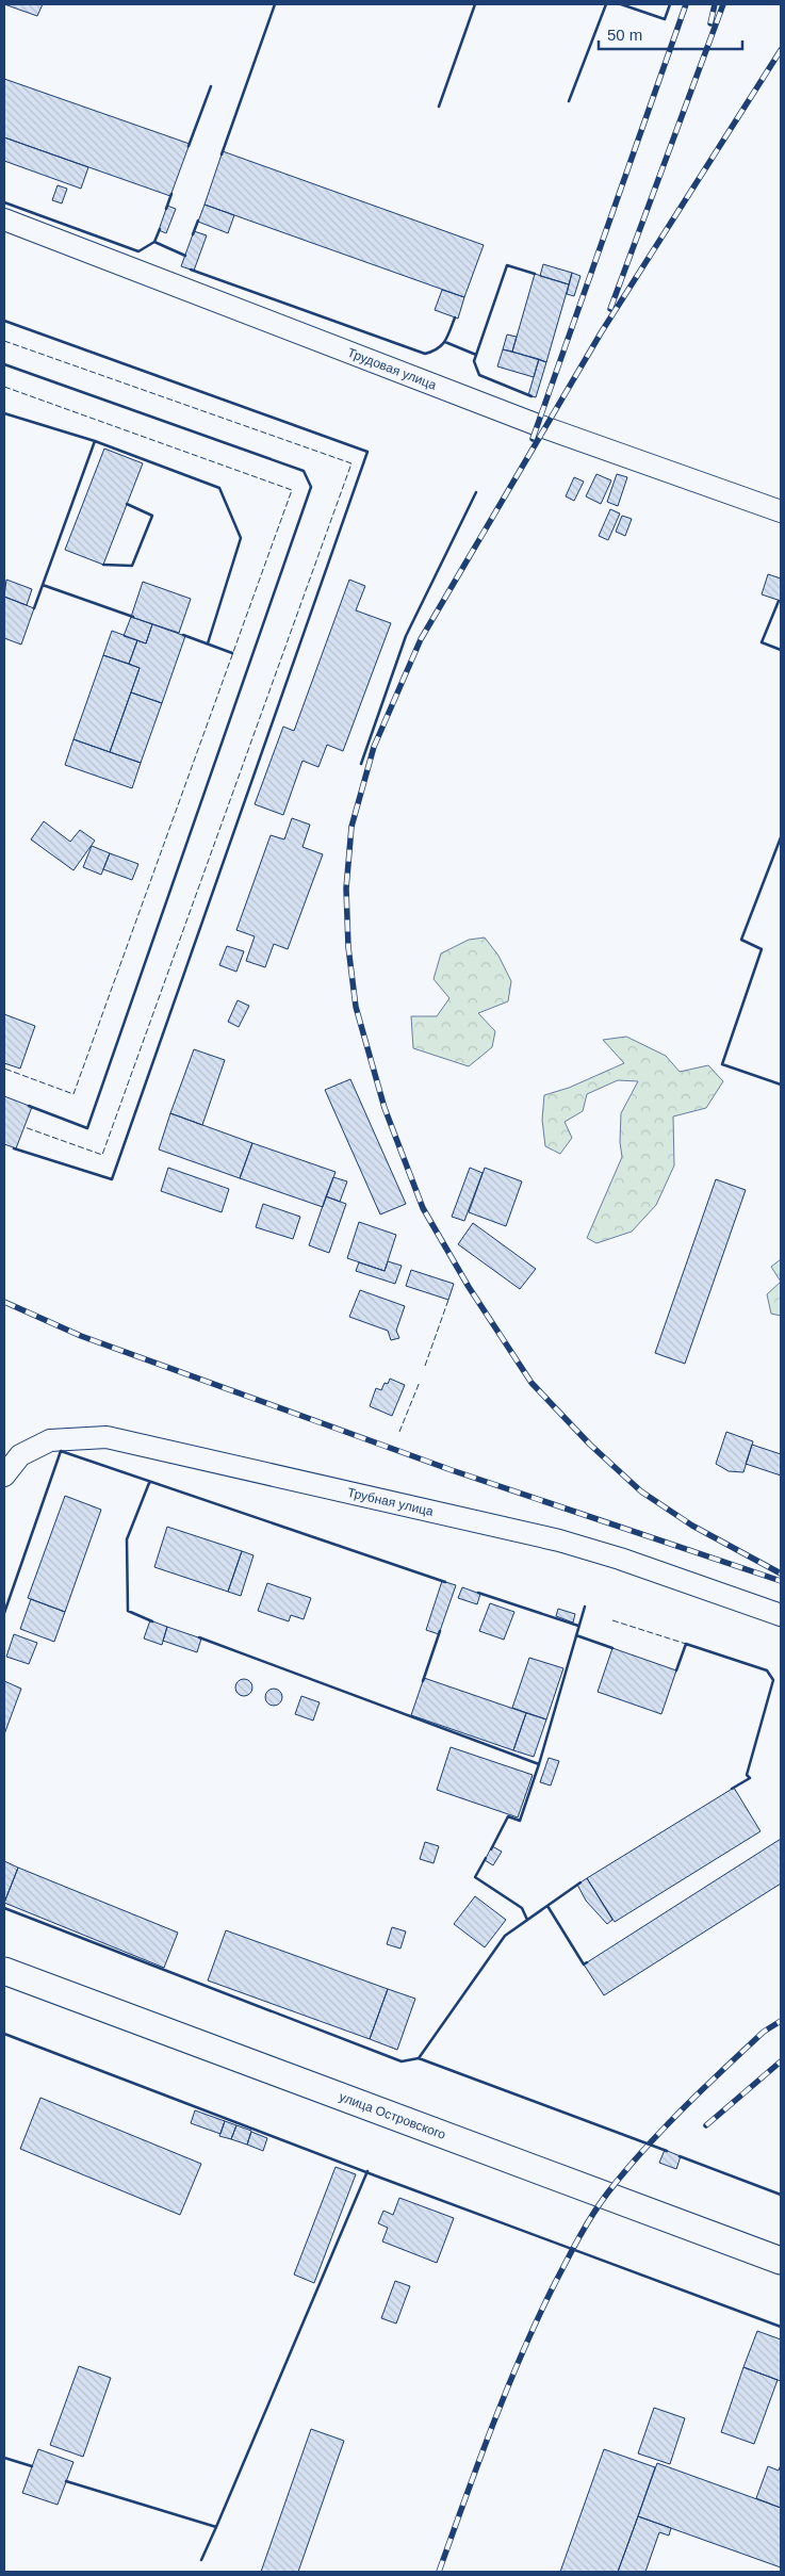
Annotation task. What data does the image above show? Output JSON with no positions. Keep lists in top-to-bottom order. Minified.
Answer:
{"streets":{"main road":["улица Островского"],"street":["Трудовая улица","Трубная улица"]},"scale_bar":"50 m"}
